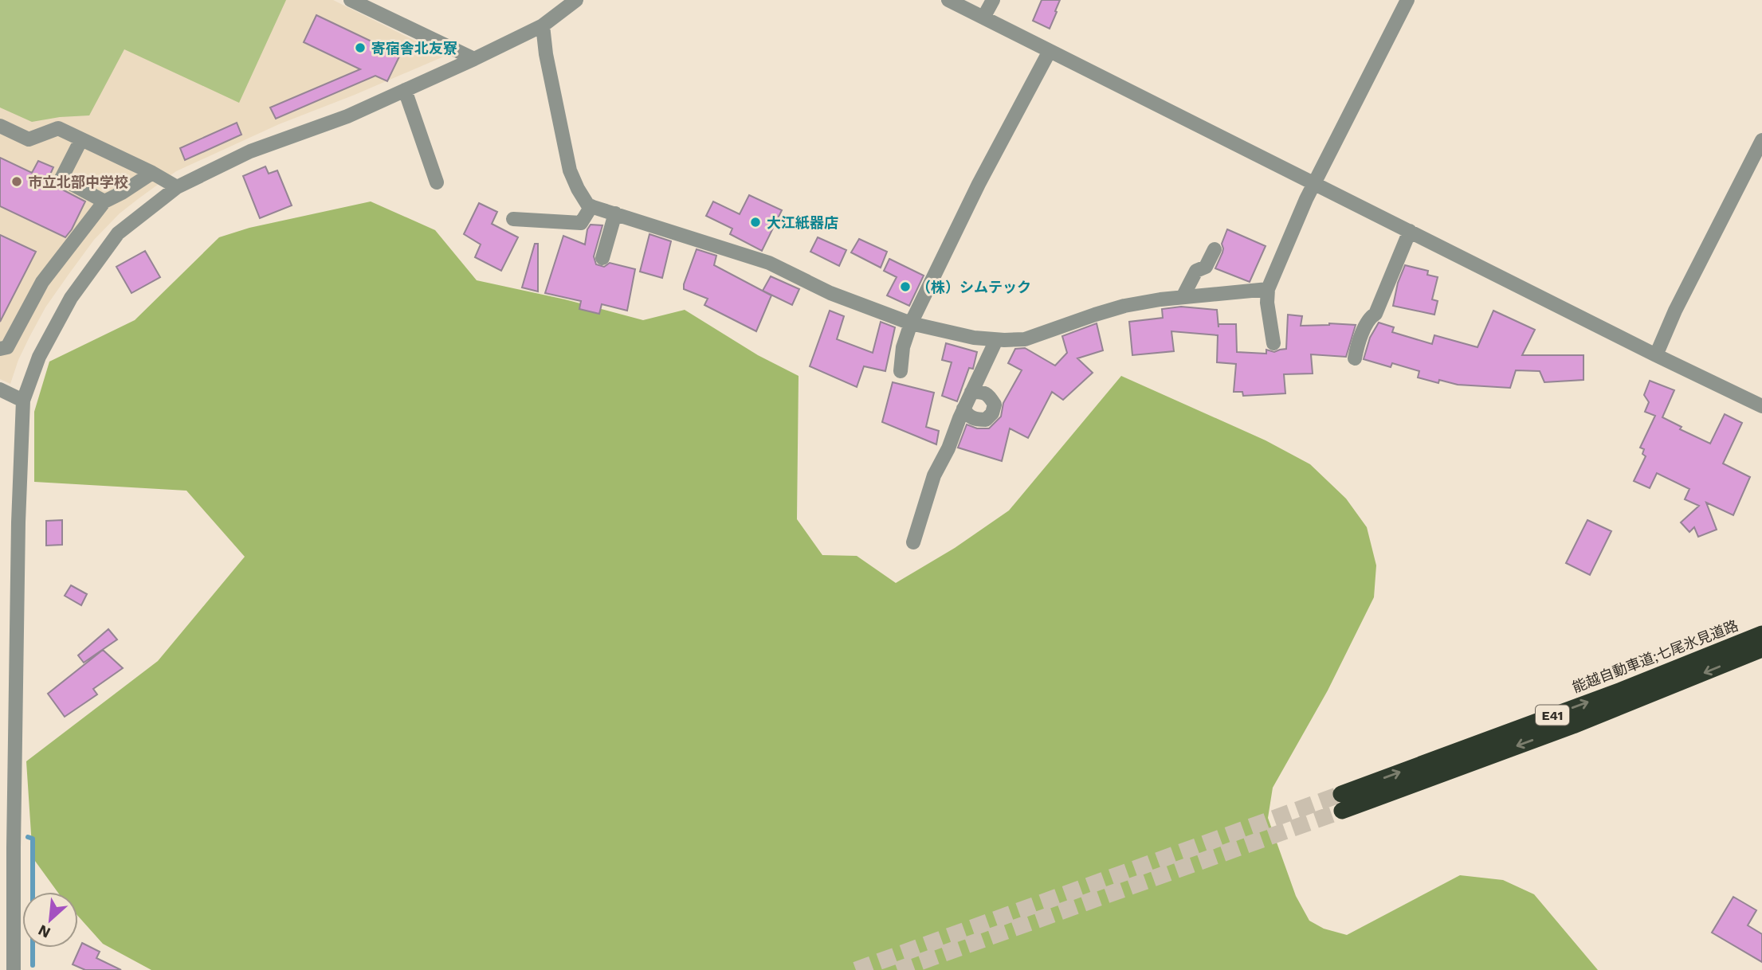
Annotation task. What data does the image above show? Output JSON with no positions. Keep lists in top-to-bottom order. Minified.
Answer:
{"streets":{"highway":["能越自動車道;七尾氷見道路","E41"]},"places":["寄宿舎北友寮","市立北部中学校","大江紙器店","（株）シムテック"],"north":"bottom left"}
